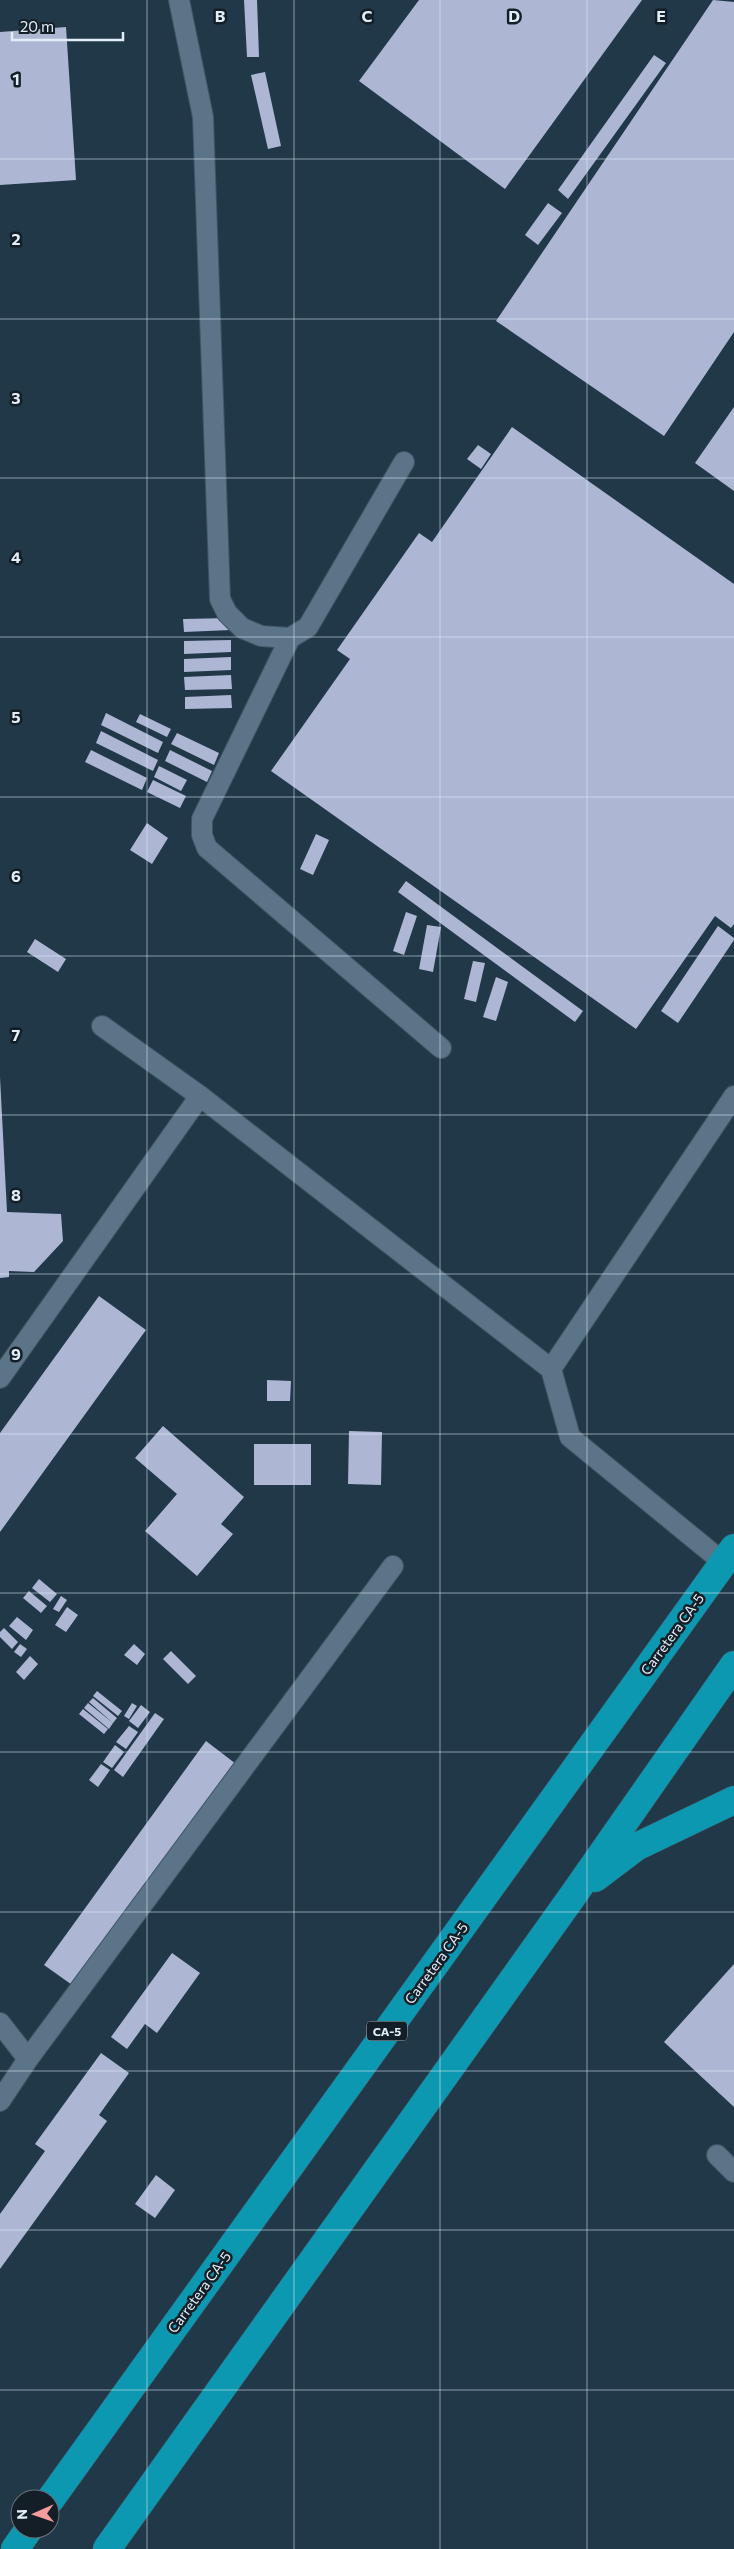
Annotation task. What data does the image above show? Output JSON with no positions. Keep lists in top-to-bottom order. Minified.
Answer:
{"streets":{"highway":["Carretera CA-5","CA-5"]},"scale_bar":"20 m","north":"left","grid":{"columns":["B","C","D","E"],"rows":["1","2","3","4","5","6","7","8","9"]}}
